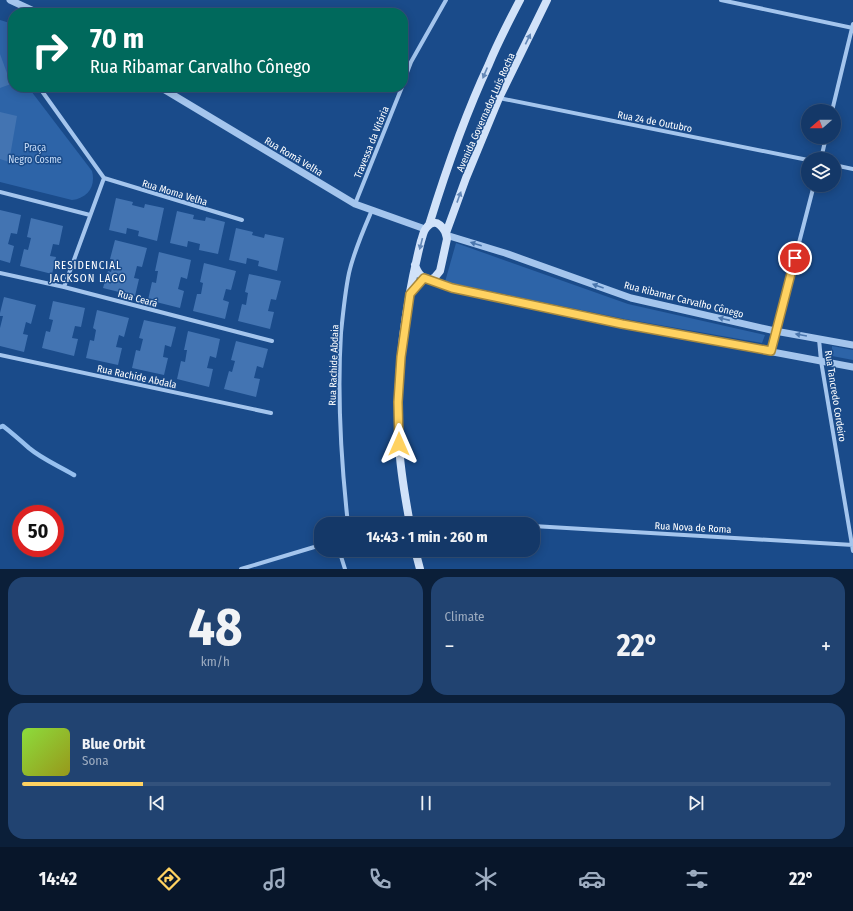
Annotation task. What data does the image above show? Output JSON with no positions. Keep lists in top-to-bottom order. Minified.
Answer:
{"streets":{"main road":["Avenida Governador Luís Rocha"],"street":["Rua 24 de Outubro","Travessa da Vitória","Rua Romã Velha","Rua Moma Velha","Rua Ceará","Rua Ribamar Carvalho Cônego","Rua Rachide Abdaia","Rua Rachide Abdala","Rua Tancredo Cordeiro","Rua Nova de Roma"]},"crossings":[["Avenida Governador Luís Rocha","Rua 24 de Outubro"],["Avenida Governador Luís Rocha","Rua Romã Velha"],["Avenida Governador Luís Rocha","Rua Ribamar Carvalho Cônego"],["Travessa da Vitória","Rua Romã Velha"],["Rua Romã Velha","Rua Rachide Abdaia"],["Rua Ribamar Carvalho Cônego","Rua Tancredo Cordeiro"],["Rua Tancredo Cordeiro","Rua Nova de Roma"]],"districts":["RESIDENCIAL JACKSON LAGO"],"parks":["Praça Negro Cosme"],"north":"left","page":{"turn":["70 m","Rua Ribamar Carvalho Cônego"],"limit":"50","trip":"14:43 · 1 min · 260 m","tile":[["48","km/h"],"Climate"],"heat":["−","22°","+"],"song":["Blue Orbit","Sona"],"tabs":["14:42","22°"]}}
